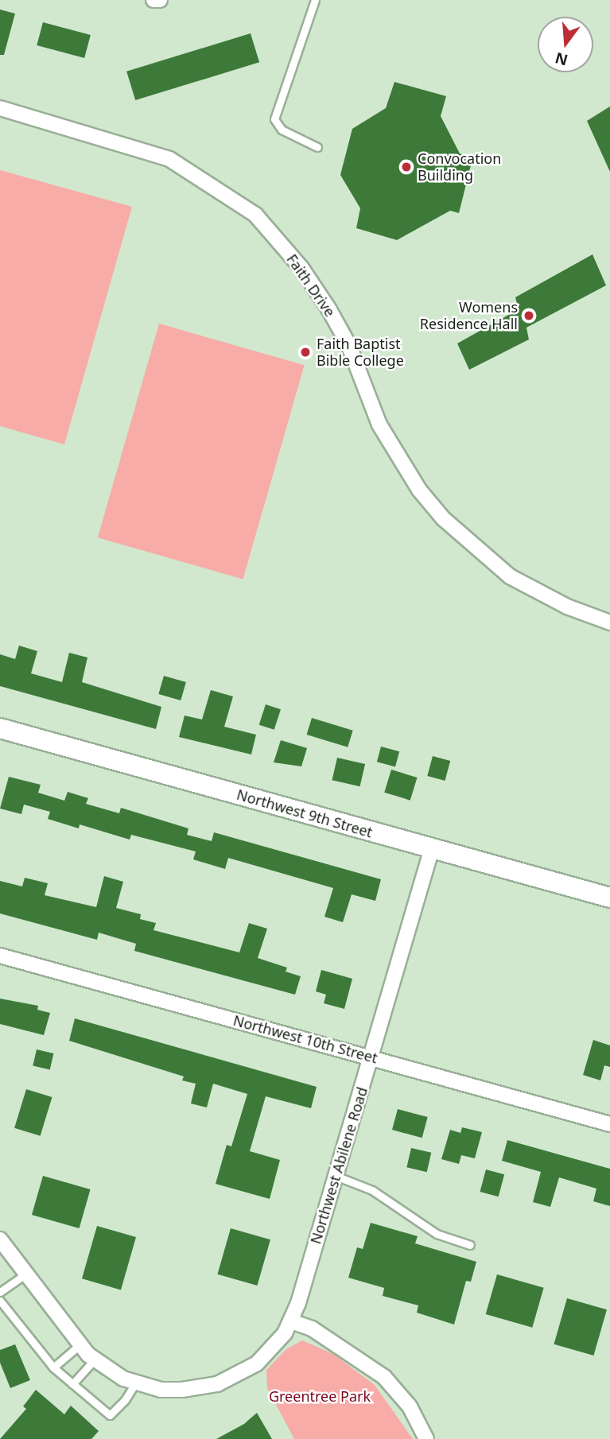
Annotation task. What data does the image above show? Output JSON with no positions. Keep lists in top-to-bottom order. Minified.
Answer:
{"streets":{"street":["Faith Drive","Northwest 9th Street","Northwest 10th Street","Northwest Abilene Road"]},"crossings":[["Northwest 9th Street","Northwest Abilene Road"],["Northwest 10th Street","Northwest Abilene Road"]],"parks":["Greentree Park"],"places":["Convocation Building","Womens Residence Hall","Faith Baptist Bible College"],"north":"bottom"}
